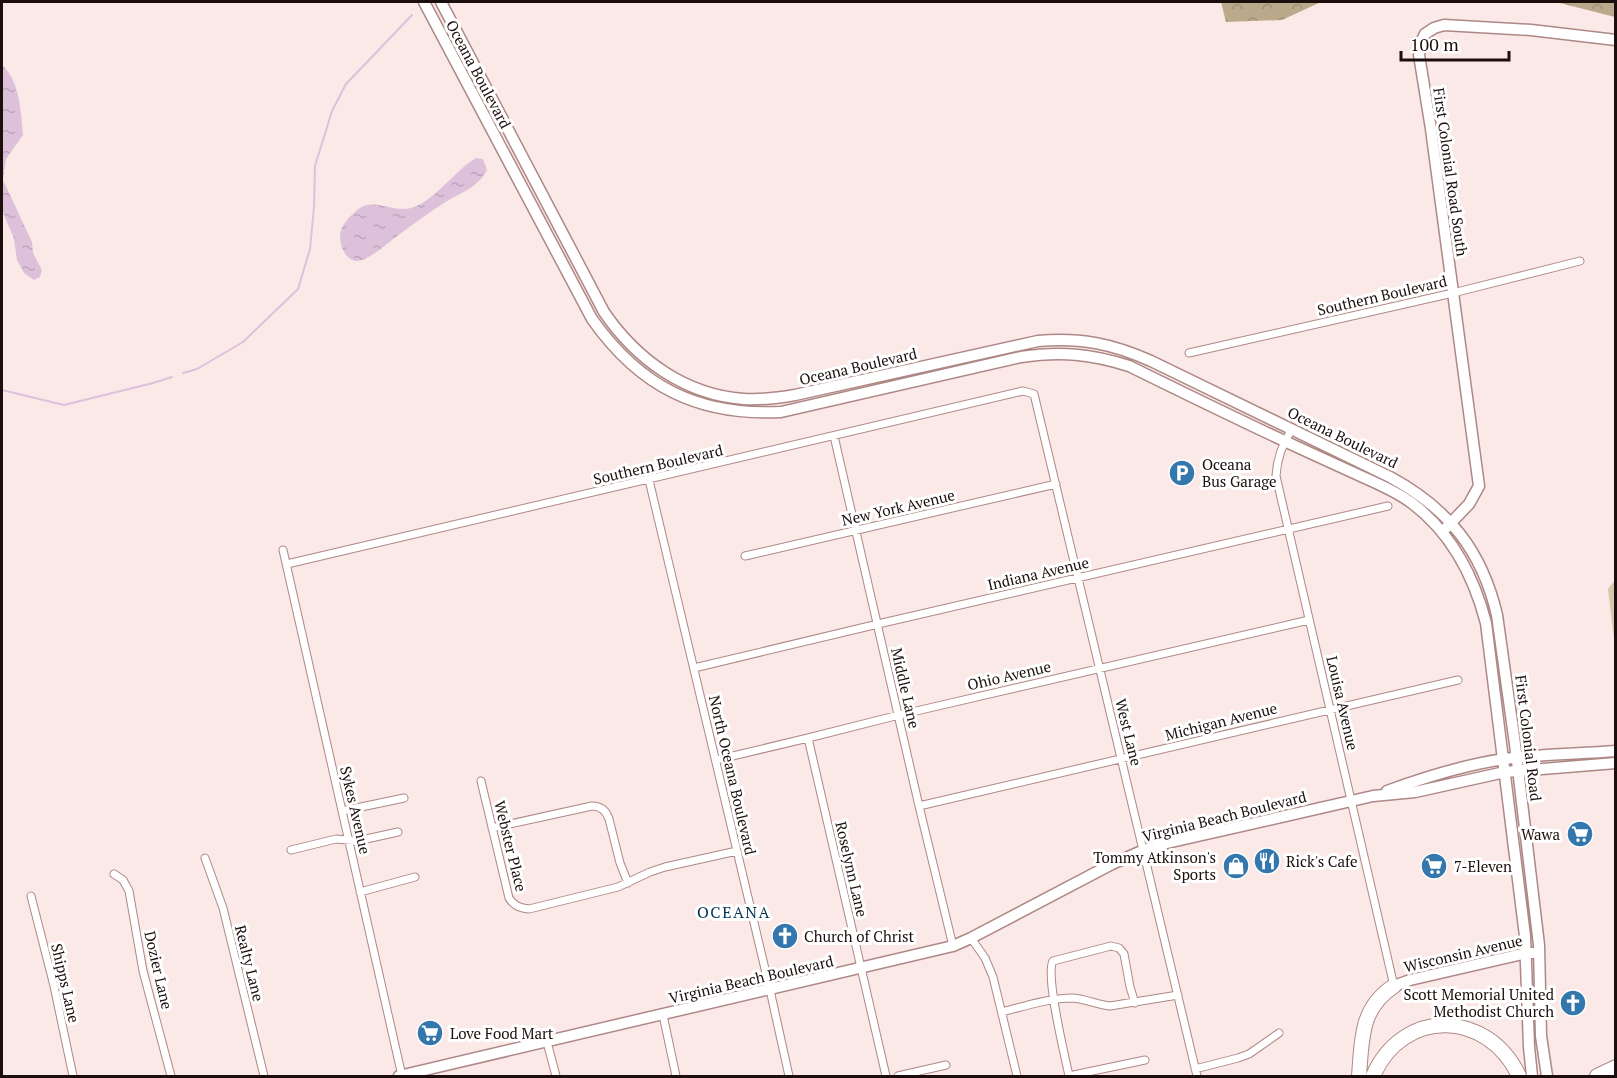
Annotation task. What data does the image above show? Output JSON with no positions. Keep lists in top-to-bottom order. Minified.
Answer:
{"streets":{"main road":["Oceana Boulevard","First Colonial Road South","First Colonial Road","Virginia Beach Boulevard","Wisconsin Avenue"],"street":["Southern Boulevard","New York Avenue","Indiana Avenue","Ohio Avenue","Middle Lane","Louisa Avenue","Michigan Avenue","West Lane","North Oceana Boulevard","Sykes Avenue","Webster Place","Roselynn Lane","Realty Lane","Dozier Lane","Shipps Lane"]},"crossings":[["Oceana Boulevard","Louisa Avenue"],["Oceana Boulevard","First Colonial Road"],["First Colonial Road South","Southern Boulevard"],["Southern Boulevard","Middle Lane"],["Southern Boulevard","West Lane"],["Southern Boulevard","North Oceana Boulevard"],["Southern Boulevard","Sykes Avenue"],["New York Avenue","Middle Lane"],["New York Avenue","West Lane"],["Indiana Avenue","Middle Lane"],["Indiana Avenue","Louisa Avenue"],["Indiana Avenue","West Lane"],["Indiana Avenue","North Oceana Boulevard"],["Ohio Avenue","Middle Lane"],["Ohio Avenue","Louisa Avenue"],["Ohio Avenue","West Lane"],["Ohio Avenue","North Oceana Boulevard"],["Ohio Avenue","Roselynn Lane"],["Middle Lane","Michigan Avenue"],["Middle Lane","Virginia Beach Boulevard"],["Louisa Avenue","Michigan Avenue"],["Louisa Avenue","Virginia Beach Boulevard"],["Louisa Avenue","Wisconsin Avenue"],["Michigan Avenue","West Lane"],["West Lane","Virginia Beach Boulevard"],["First Colonial Road","Virginia Beach Boulevard"],["First Colonial Road","Wisconsin Avenue"],["North Oceana Boulevard","Virginia Beach Boulevard"],["Sykes Avenue","Virginia Beach Boulevard"],["Virginia Beach Boulevard","Roselynn Lane"]],"districts":["OCEANA"],"places":{"parking":["Oceana Bus Garage"],"supermarket":["Wawa","7-Eleven","Love Food Mart"],"restaurant":["Rick's Cafe"],"shop":["Tommy Atkinson's Sports"],"church":["Church of Christ","Scott Memorial United Methodist Church"]},"scale_bar":"100 m"}
